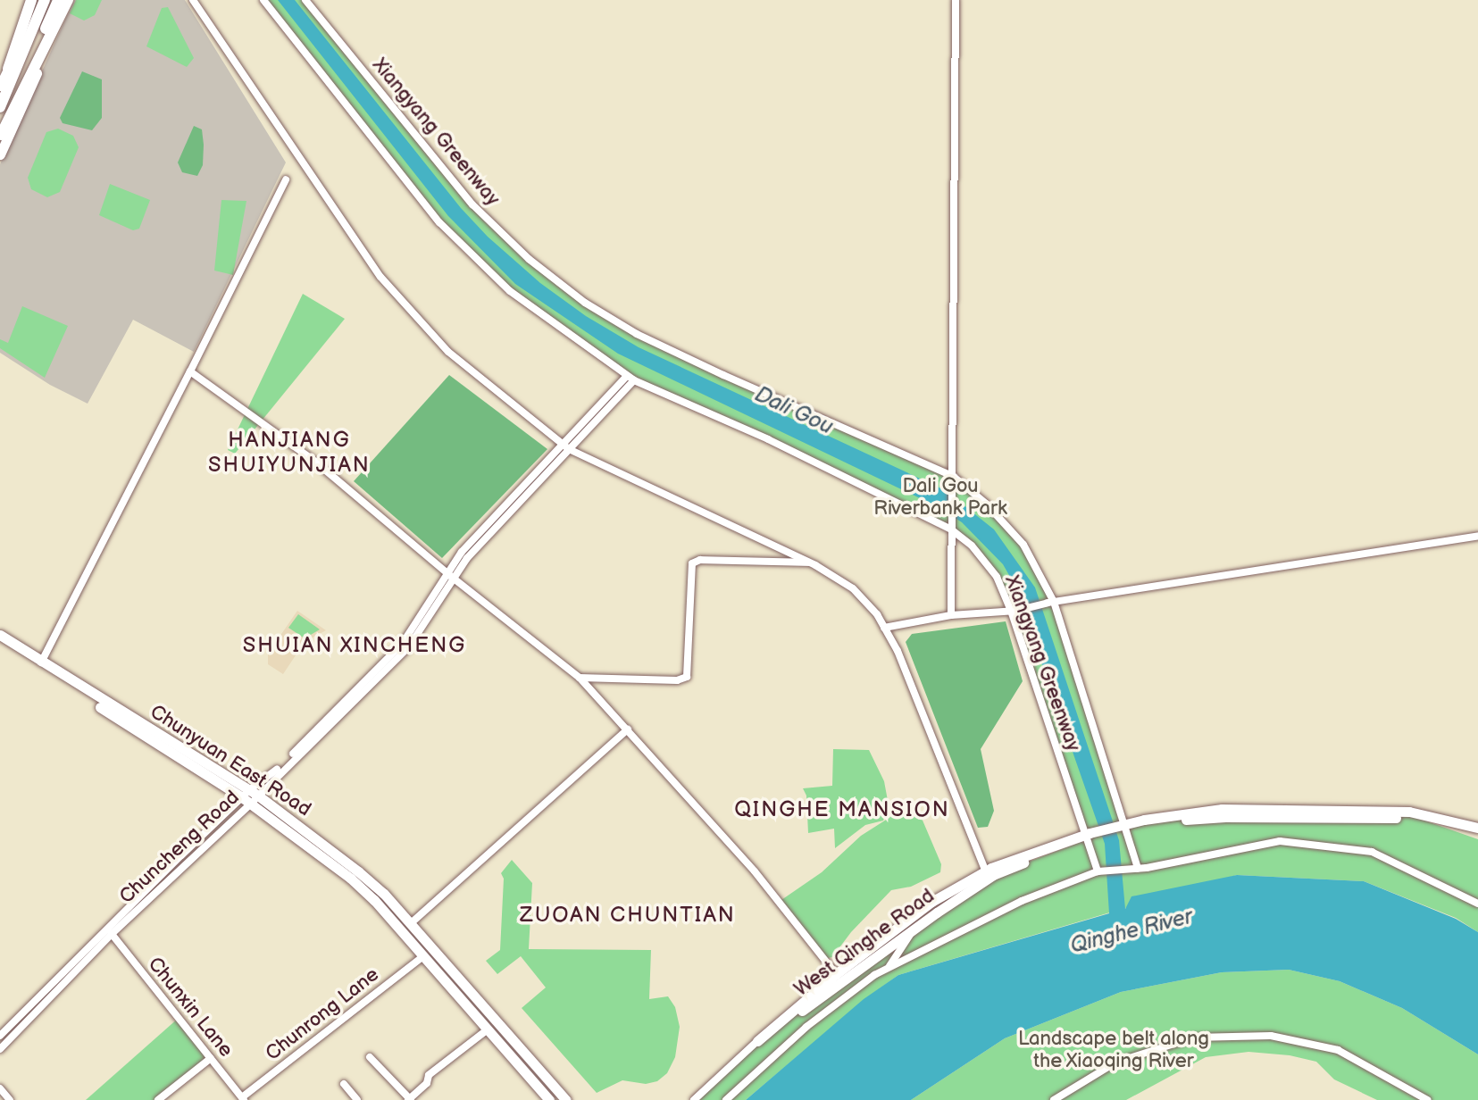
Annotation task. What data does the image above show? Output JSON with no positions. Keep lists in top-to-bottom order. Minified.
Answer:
{"streets":{"main road":["Chunyuan East Road","West Qinghe Road"],"street":["Xiangyang Greenway","Chuncheng Road","Chunxin Lane","Chunrong Lane"]},"crossings":[["Xiangyang Greenway","Chuncheng Road"],["Chunyuan East Road","Chuncheng Road"],["Chunyuan East Road","Chunrong Lane"],["Chuncheng Road","Chunxin Lane"],["Chunxin Lane","Chunrong Lane"]],"districts":["HANJIANG SHUIYUNJIAN","SHUIAN XINCHENG","QINGHE MANSION","ZUOAN CHUNTIAN"],"water":["Dali Gou","Qinghe River"],"parks":["Dali Gou Riverbank Park","Landscape belt along the Xiaoqing River"]}
